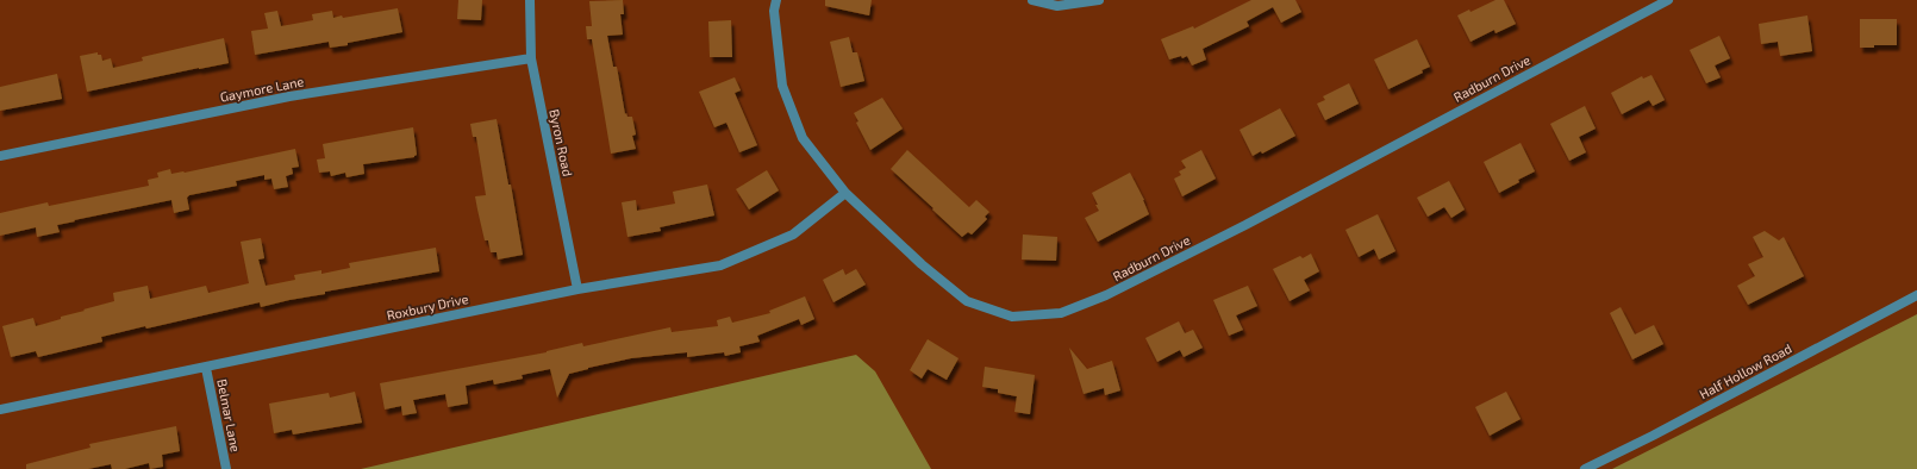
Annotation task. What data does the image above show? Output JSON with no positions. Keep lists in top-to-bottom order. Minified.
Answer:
{"streets":{"street":["Radburn Drive","Gaymore Lane","Byron Road","Roxbury Drive","Half Hollow Road","Belmar Lane"]},"crossings":[["Radburn Drive","Roxbury Drive"],["Gaymore Lane","Byron Road"],["Byron Road","Roxbury Drive"],["Roxbury Drive","Belmar Lane"]]}
